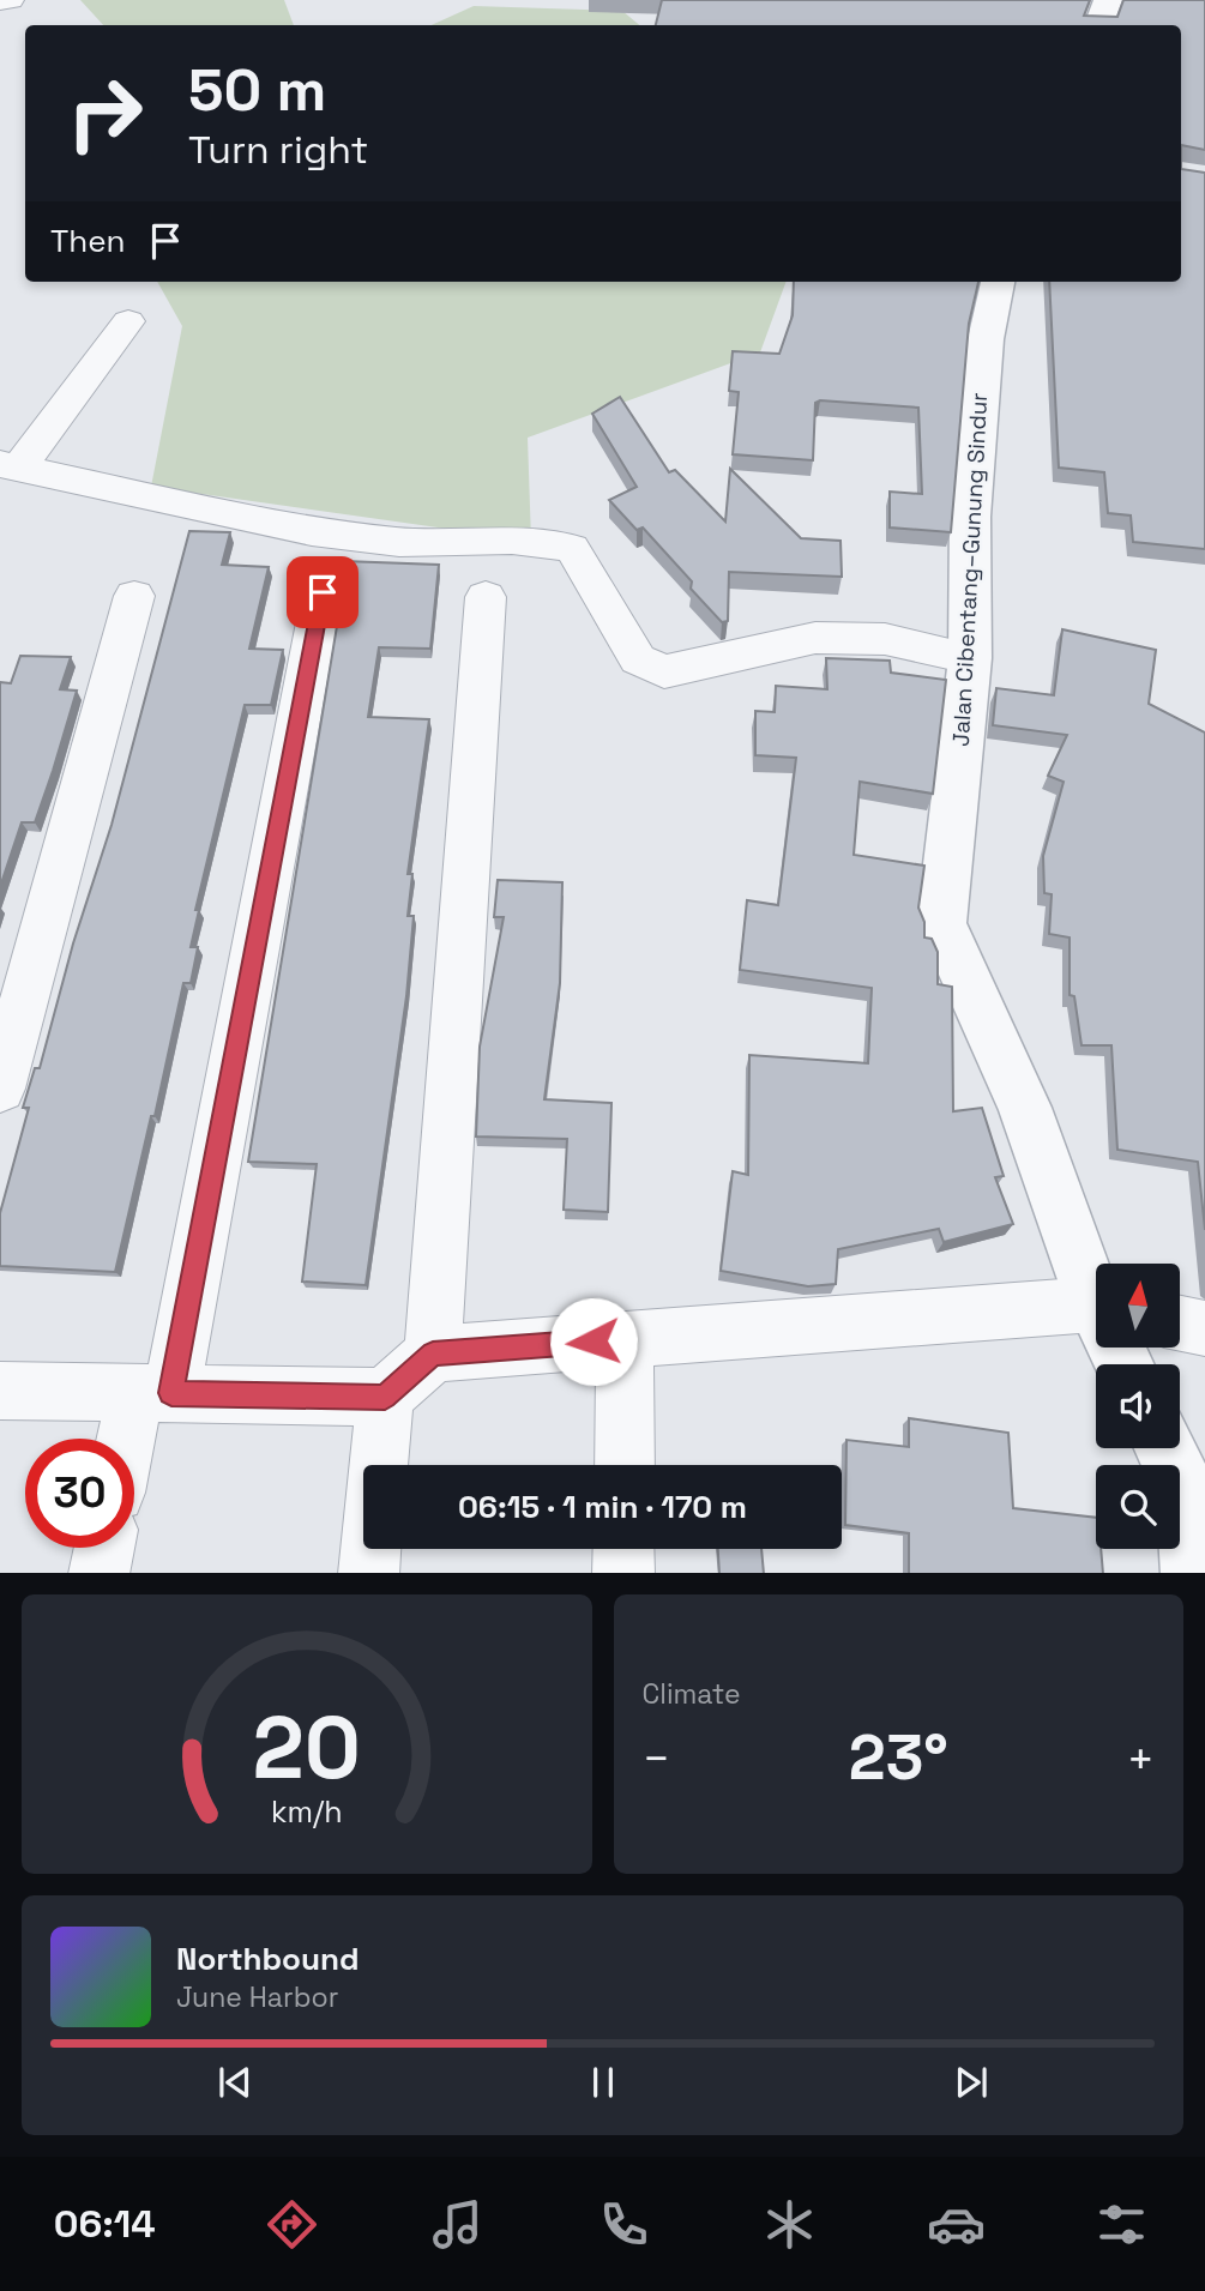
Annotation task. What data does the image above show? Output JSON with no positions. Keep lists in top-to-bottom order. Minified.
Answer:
{"streets":{"street":["Jalan Cibentang–Gunung Sindur"]},"north":"top","page":{"turn":["50 m","Turn right"],"then":"Then","limit":"30","trip":"06:15 · 1 min · 170 m","tile":"Climate","heat":["−","23°","+"],"song":["Northbound","June Harbor"],"tabs":"06:14","gauge":["20","km/h"]}}
